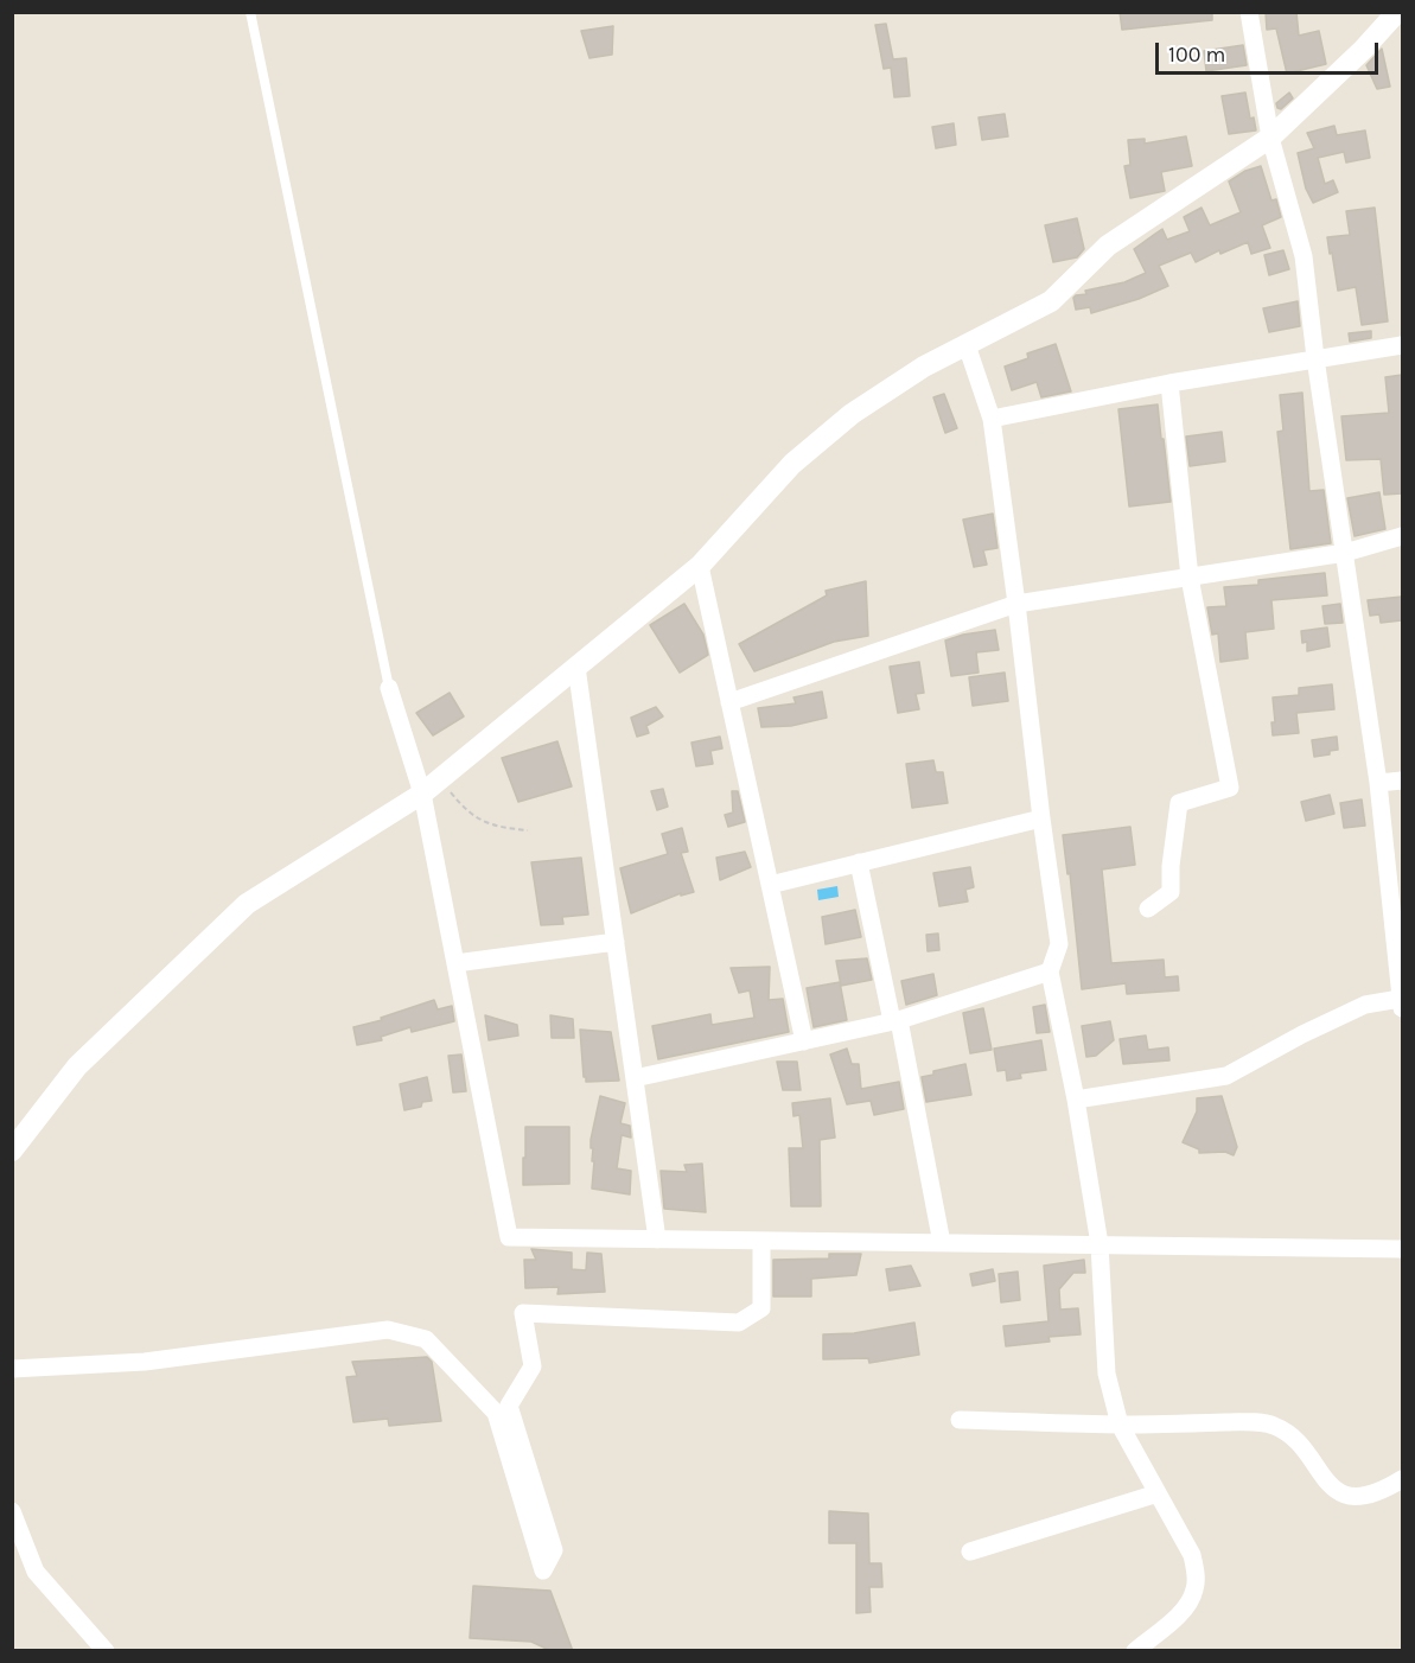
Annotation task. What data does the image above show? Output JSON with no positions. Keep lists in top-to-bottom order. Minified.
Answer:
{"scale_bar":"100 m"}
